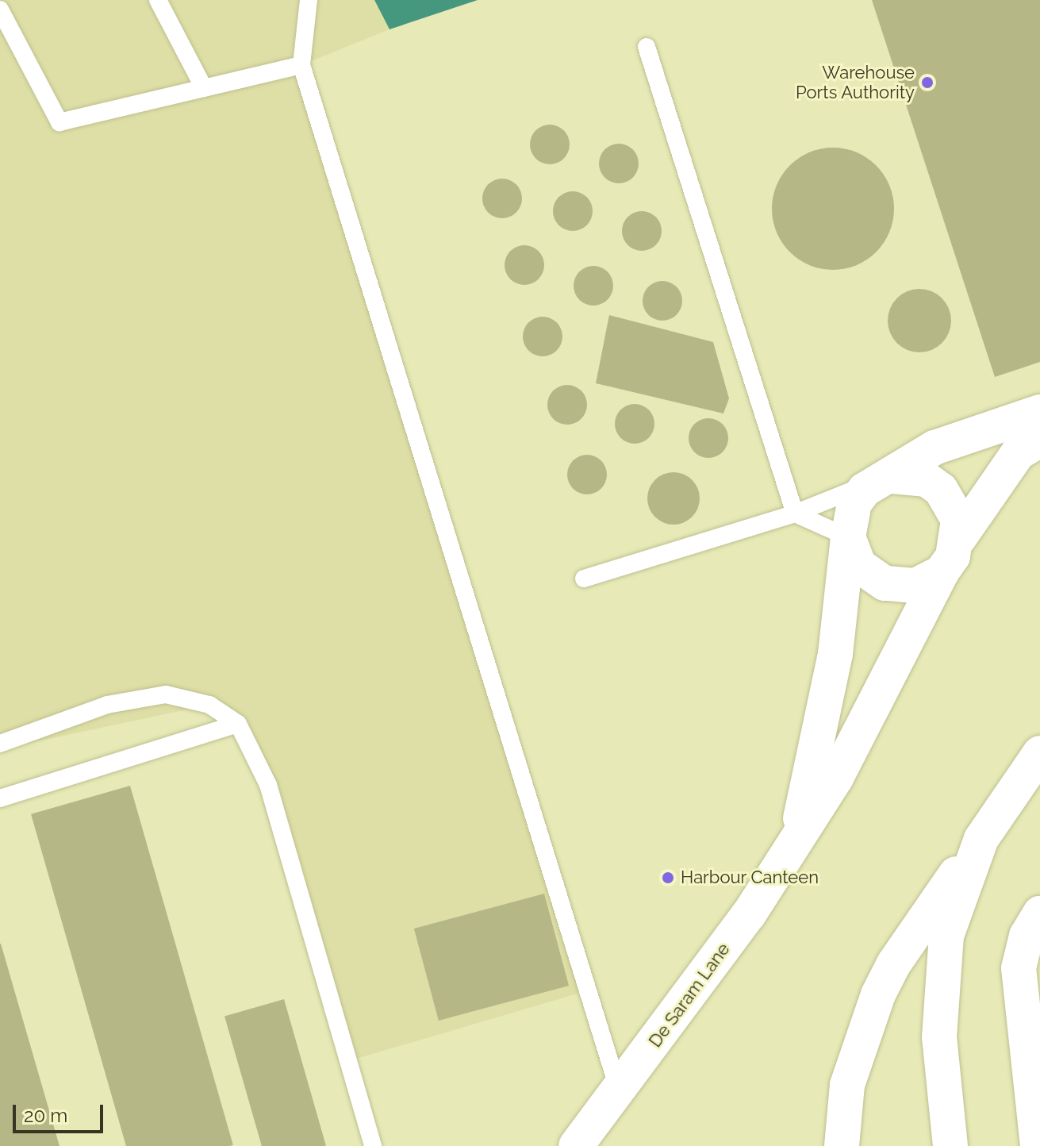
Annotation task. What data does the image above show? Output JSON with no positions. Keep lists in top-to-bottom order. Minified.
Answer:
{"streets":{"street":["De Saram Lane"]},"places":["Warehouse Ports Authority","Harbour Canteen"],"scale_bar":"20 m"}
